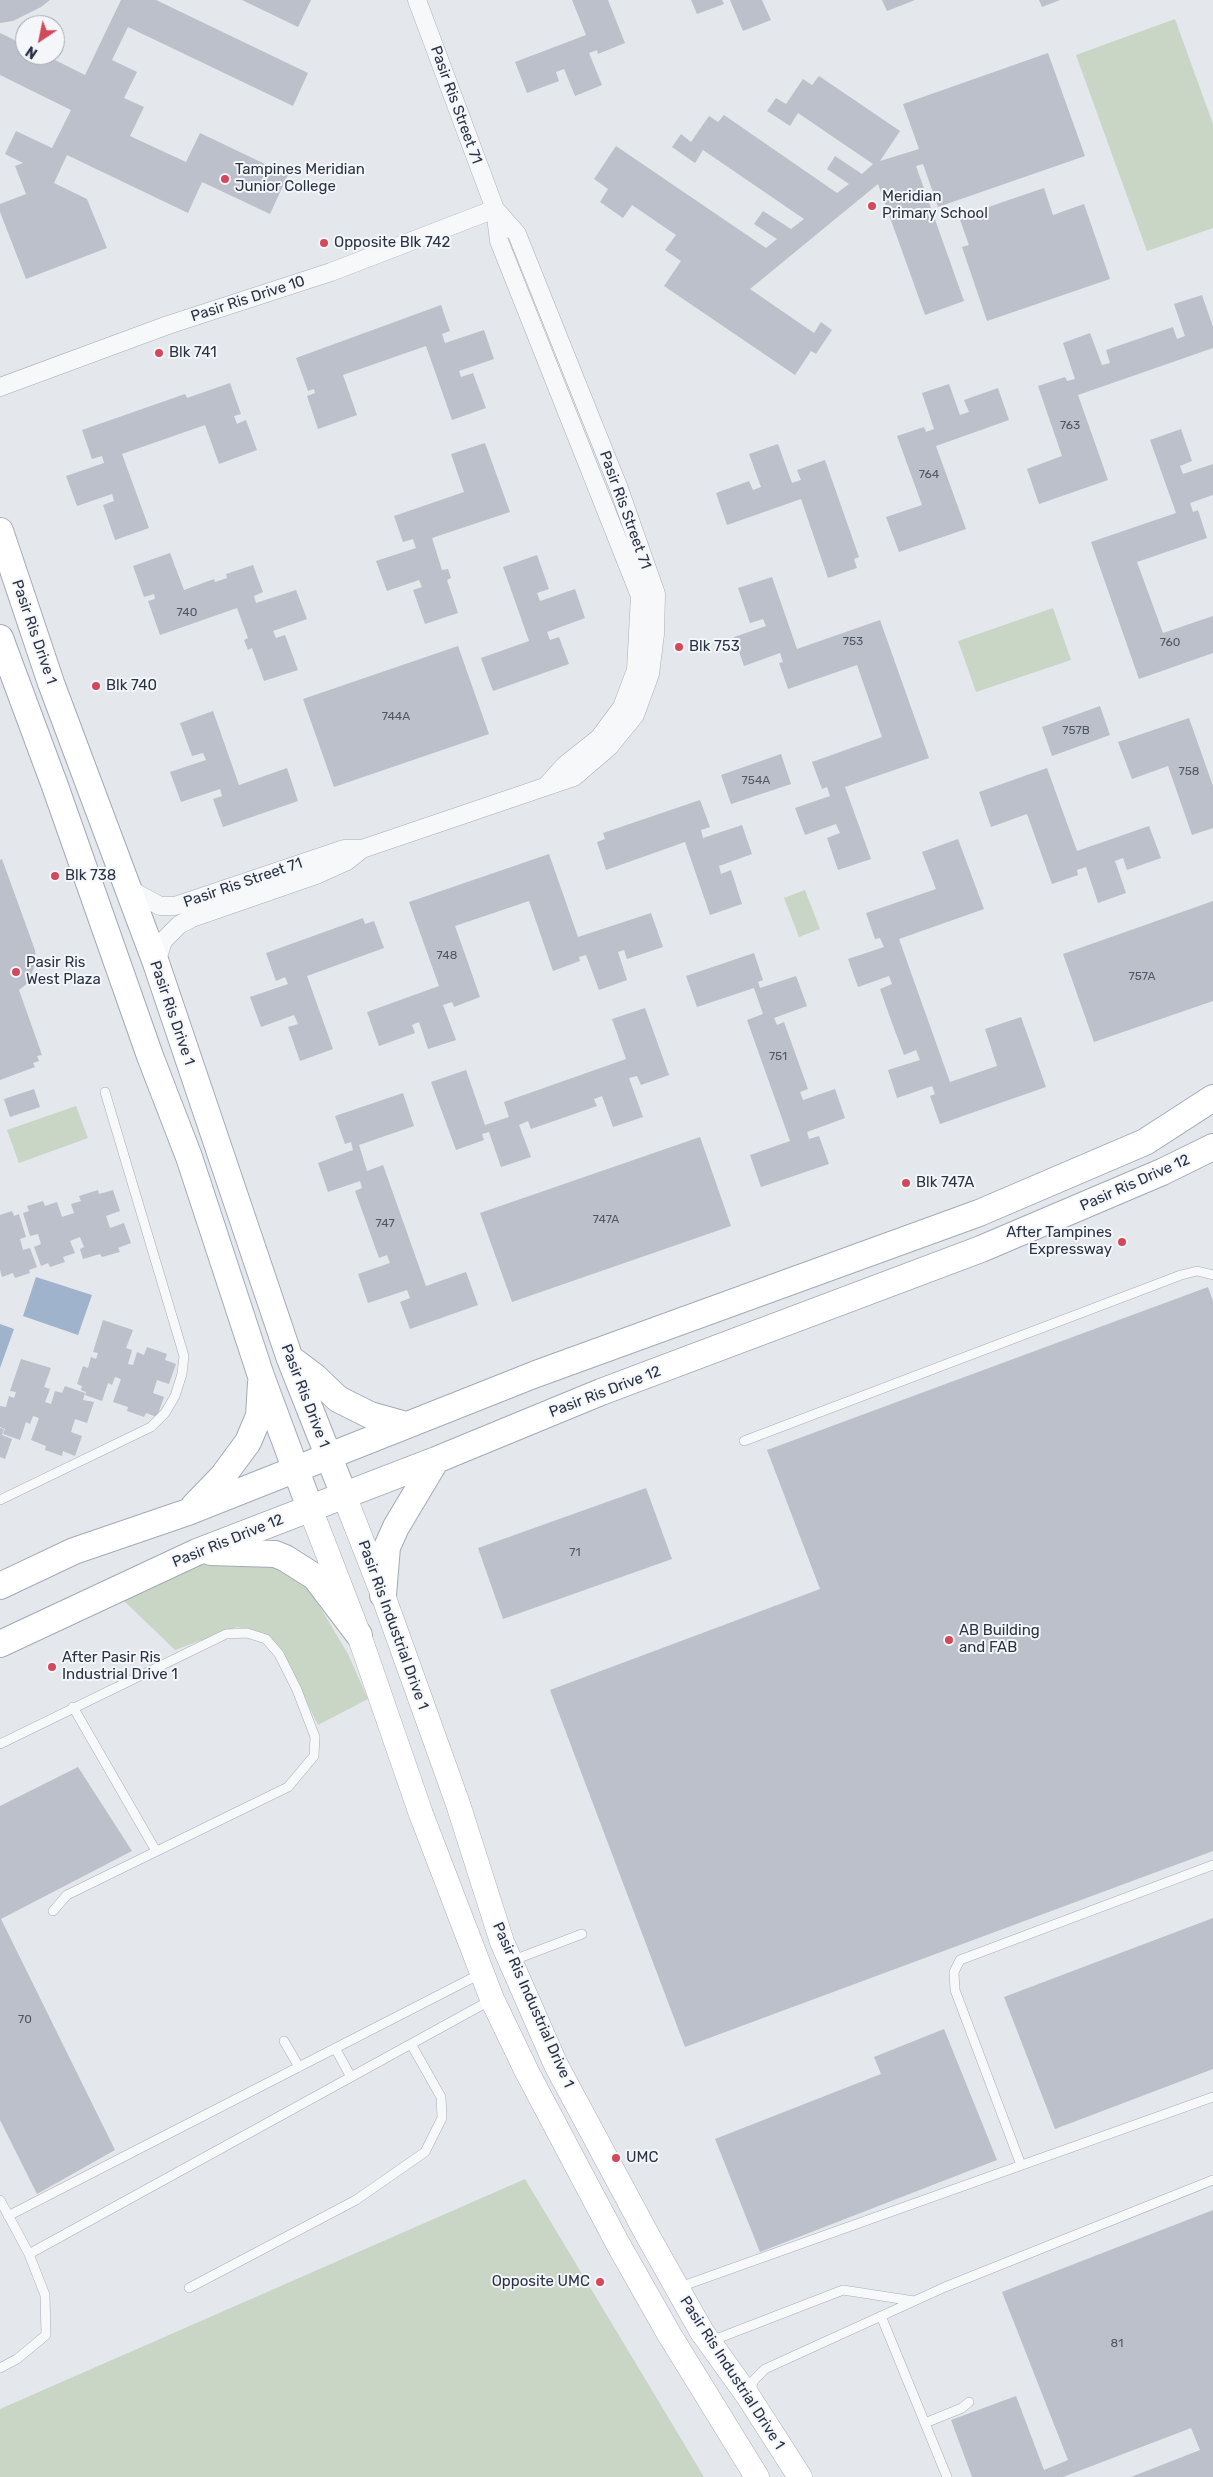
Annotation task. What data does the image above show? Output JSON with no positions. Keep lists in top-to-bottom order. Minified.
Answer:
{"streets":{"main road":["Pasir Ris Drive 1","Pasir Ris Drive 12","Pasir Ris Industrial Drive 1"],"street":["Pasir Ris Street 71","Pasir Ris Drive 10"]},"crossings":[["Pasir Ris Street 71","Pasir Ris Drive 10"],["Pasir Ris Street 71","Pasir Ris Drive 1"],["Pasir Ris Drive 1","Pasir Ris Drive 12"],["Pasir Ris Drive 1","Pasir Ris Industrial Drive 1"],["Pasir Ris Drive 12","Pasir Ris Industrial Drive 1"]],"places":["Tampines Meridian Junior College","Meridian Primary School","Opposite Blk 742","Blk 741","Blk 753","Blk 740","Blk 738","Pasir Ris West Plaza","Blk 747A","After Tampines Expressway","AB Building and FAB","After Pasir Ris Industrial Drive 1","UMC","Opposite UMC"],"house_numbers":["763","764","740","753","760","744A","757B","758","754A","748","757A","751","747A","747","71","70","81"],"north":"bottom left"}
